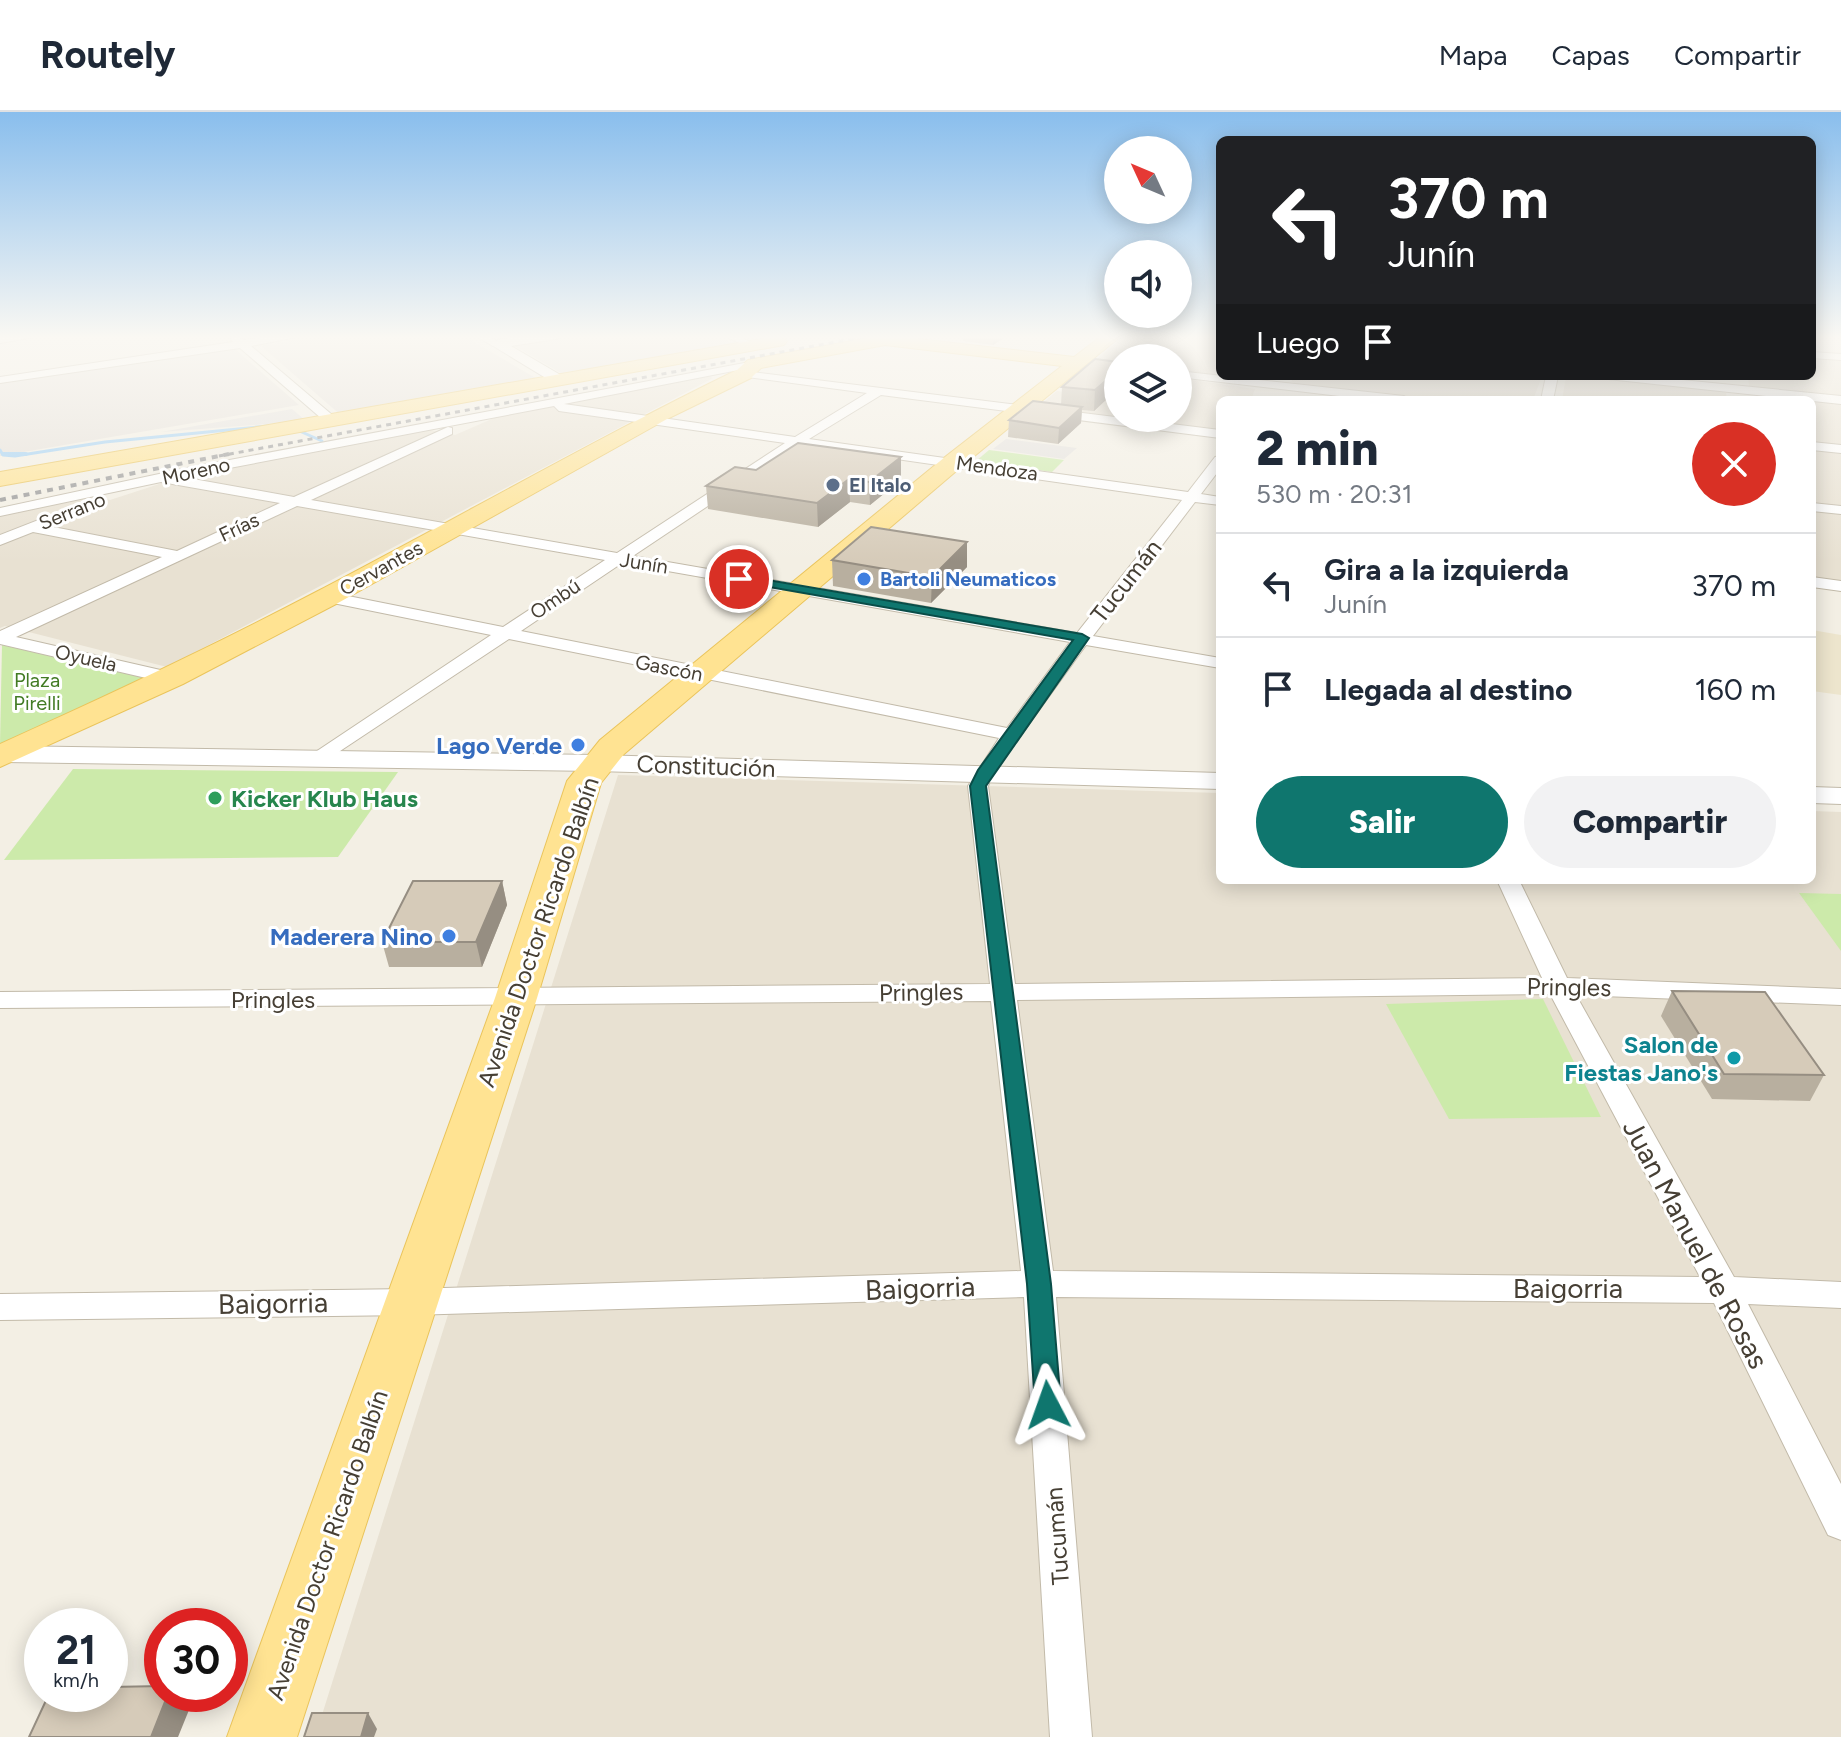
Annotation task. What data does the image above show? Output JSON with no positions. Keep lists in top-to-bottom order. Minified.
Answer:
{"streets":{"main road":["Cervantes","Avenida Doctor Ricardo Balbín"],"street":["Mendoza","Moreno","Serrano","Frías","Junín","Tucumán","Ombú","Oyuela","Gascón","Constitución","Pringles","Juan Manuel de Rosas","Baigorria"]},"crossings":[["Mendoza","Cervantes"],["Mendoza","Tucumán"],["Mendoza","Ombú"],["Mendoza","Avenida Doctor Ricardo Balbín"],["Moreno","Serrano"],["Moreno","Frías"],["Moreno","Junín"],["Frías","Junín"],["Frías","Oyuela"],["Junín","Cervantes"],["Junín","Tucumán"],["Junín","Ombú"],["Junín","Avenida Doctor Ricardo Balbín"],["Cervantes","Oyuela"],["Cervantes","Gascón"],["Cervantes","Constitución"],["Tucumán","Gascón"],["Tucumán","Constitución"],["Tucumán","Pringles"],["Tucumán","Baigorria"],["Ombú","Gascón"],["Ombú","Constitución"],["Gascón","Avenida Doctor Ricardo Balbín"],["Constitución","Avenida Doctor Ricardo Balbín"],["Avenida Doctor Ricardo Balbín","Pringles"],["Avenida Doctor Ricardo Balbín","Baigorria"],["Pringles","Juan Manuel de Rosas"],["Juan Manuel de Rosas","Baigorria"]],"parks":["Plaza Pirelli"],"places":["El Italo","Bartoli Neumaticos","Lago Verde","Kicker Klub Haus","Maderera Nino","Salon de Fiestas Jano's"],"north":"top left","page":{"header":"Routely","nav":["Mapa","Capas","Compartir"],"turn":["370 m","Junín"],"then":"Luego","heading":["2 min","530 m · 20:31"],"list":[{"name":"Gira a la izquierda","note":"Junín","value":"370 m"},{"name":"Llegada al destino","value":"160 m"}],"buttons":["Salir","Compartir"],"speed":"21 km/h","limit":"30"}}
